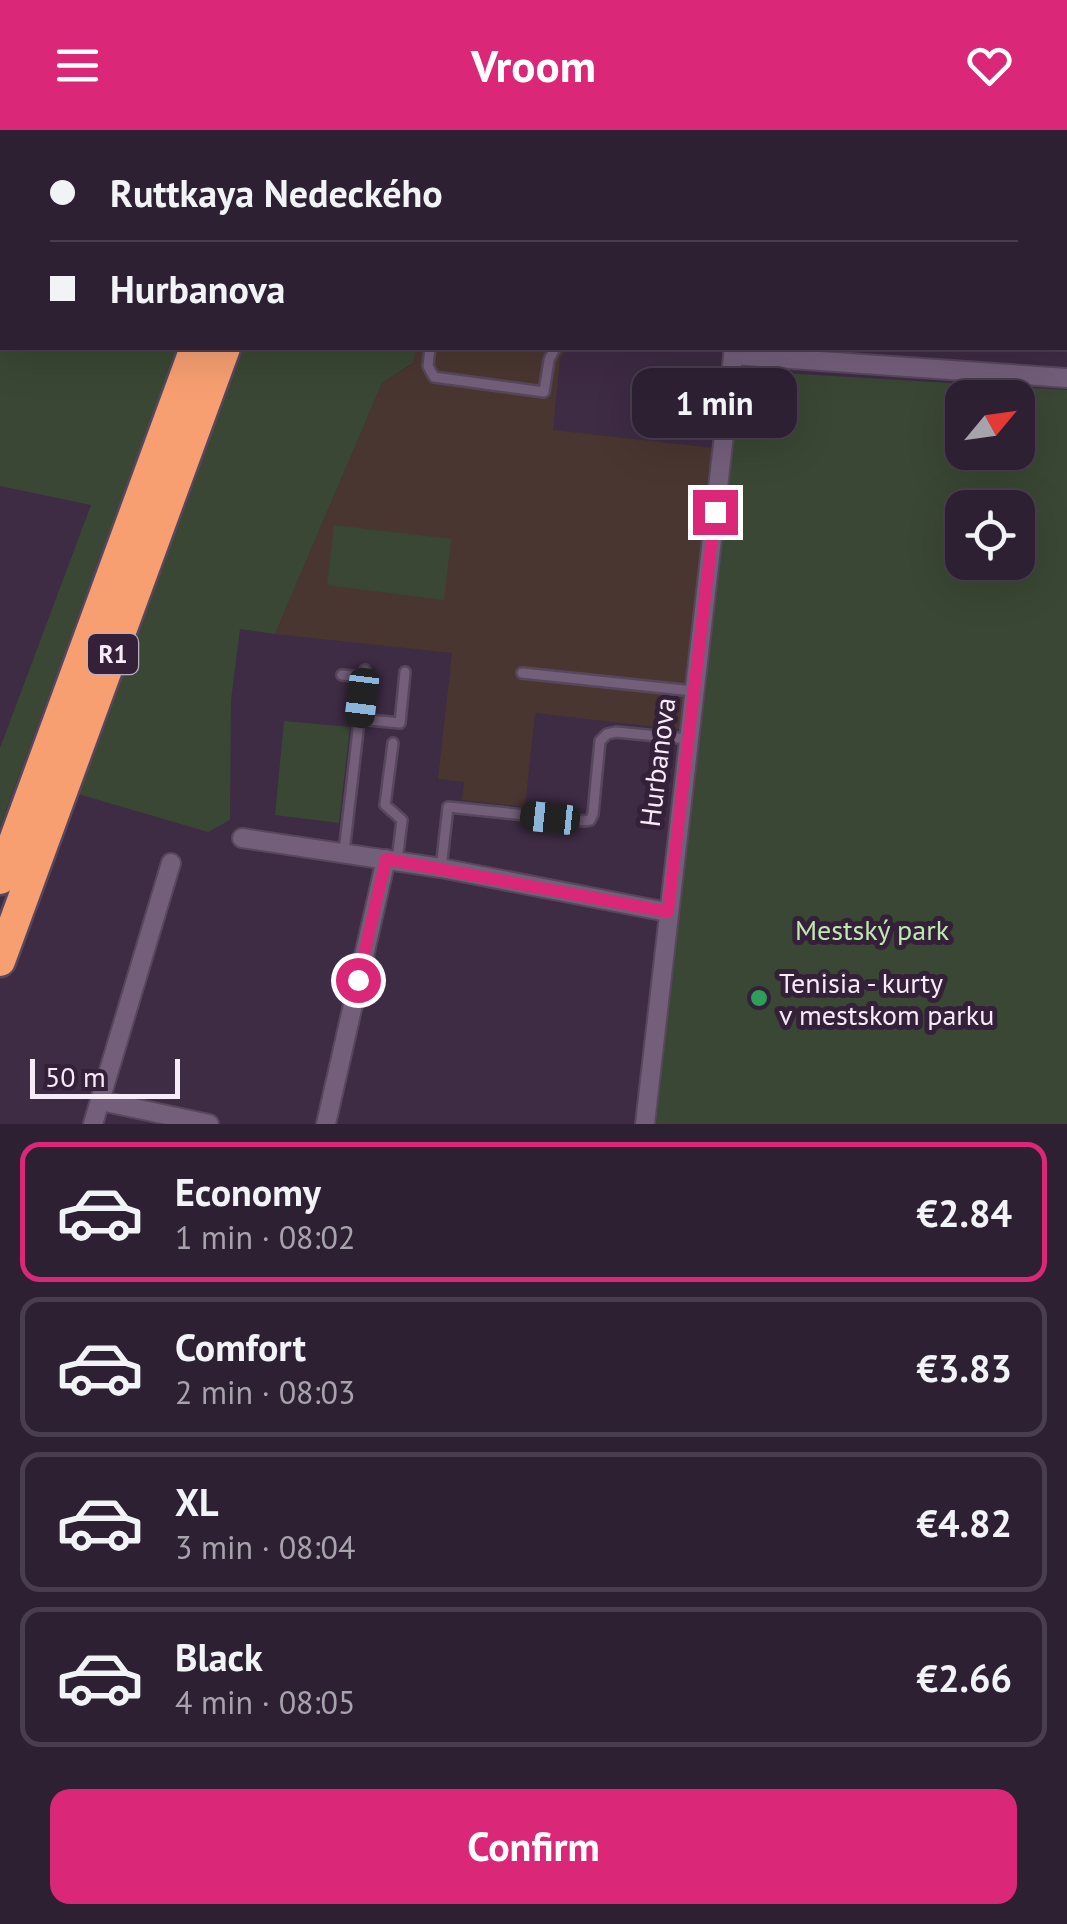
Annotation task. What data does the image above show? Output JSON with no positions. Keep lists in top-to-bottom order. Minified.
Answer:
{"streets":{"highway":["R1"],"street":["Hurbanova"]},"parks":["Mestský park"],"places":["Tenisia - kurty v mestskom parku"],"scale_bar":"50 m","north":"top right","page":{"header":"Vroom","banner":["Ruttkaya Nedeckého","Hurbanova"],"bubble":"1 min","scale":"50 m","list":[{"name":"Economy","note":"1 min · 08:02","value":"€2.84"},{"name":"Comfort","note":"2 min · 08:03","value":"€3.83"},{"name":"XL","note":"3 min · 08:04","value":"€4.82"},{"name":"Black","note":"4 min · 08:05","value":"€2.66"}],"buttons":"Confirm"}}
